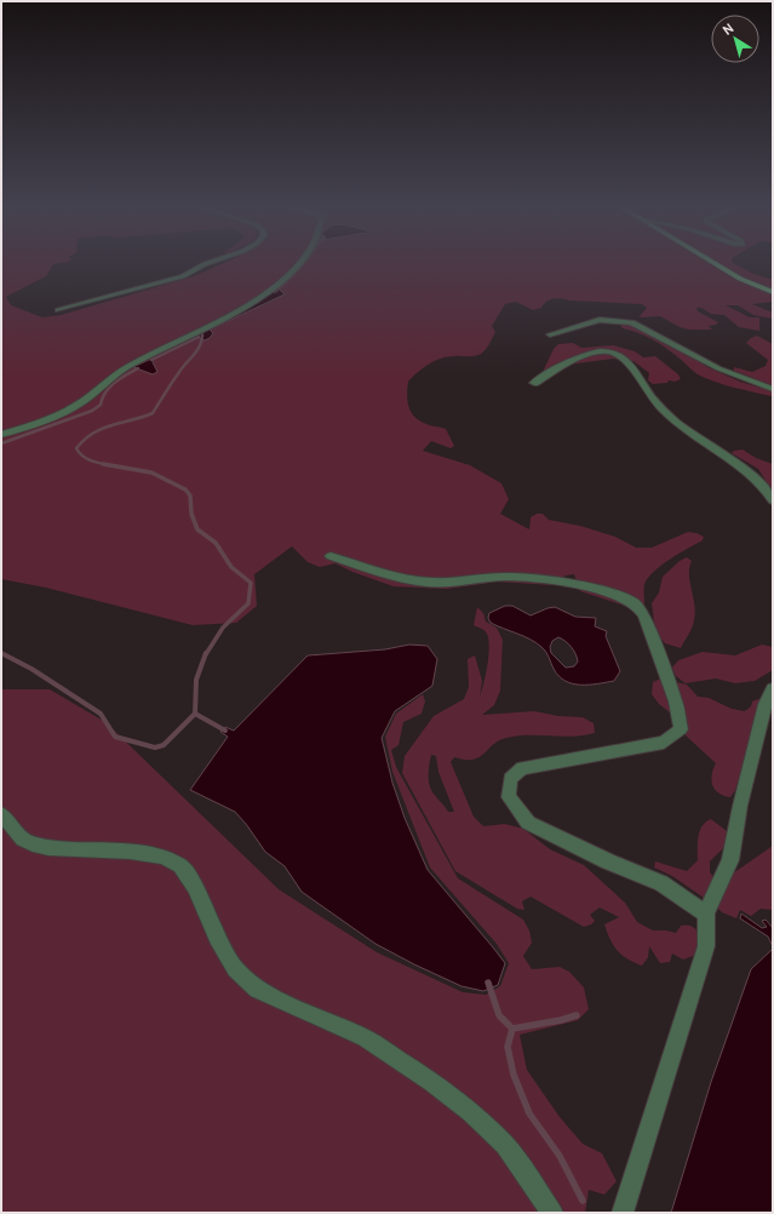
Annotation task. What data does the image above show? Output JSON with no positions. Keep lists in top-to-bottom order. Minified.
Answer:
{"north":"top left"}
